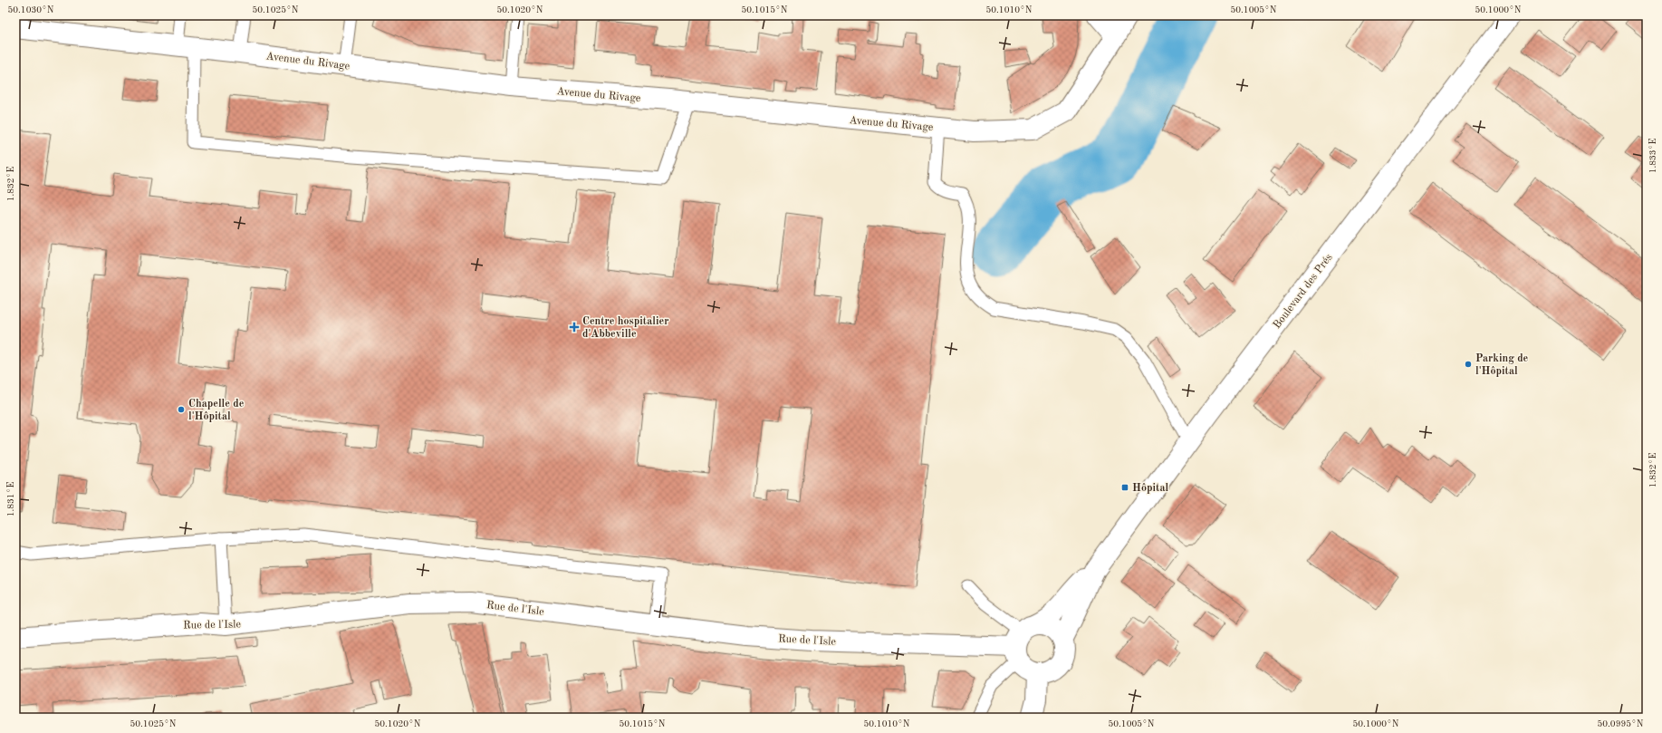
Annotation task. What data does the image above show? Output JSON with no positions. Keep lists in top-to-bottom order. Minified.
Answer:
{"streets":{"street":["Avenue du Rivage","Boulevard des Prés","Rue de l'Isle"]},"crossings":[["Boulevard des Prés","Rue de l'Isle"]],"places":{"health":["Centre hospitalier d'Abbeville"],"other":["Parking de l'Hôpital","Chapelle de l'Hôpital"],"transit":["Hôpital"]},"coordinates":["50.1030°N","50.1025°N","50.1020°N","50.1015°N","50.1010°N","50.1005°N","50.1000°N","1.833°E","1.832°E","1.831°E","50.0995°N"]}
